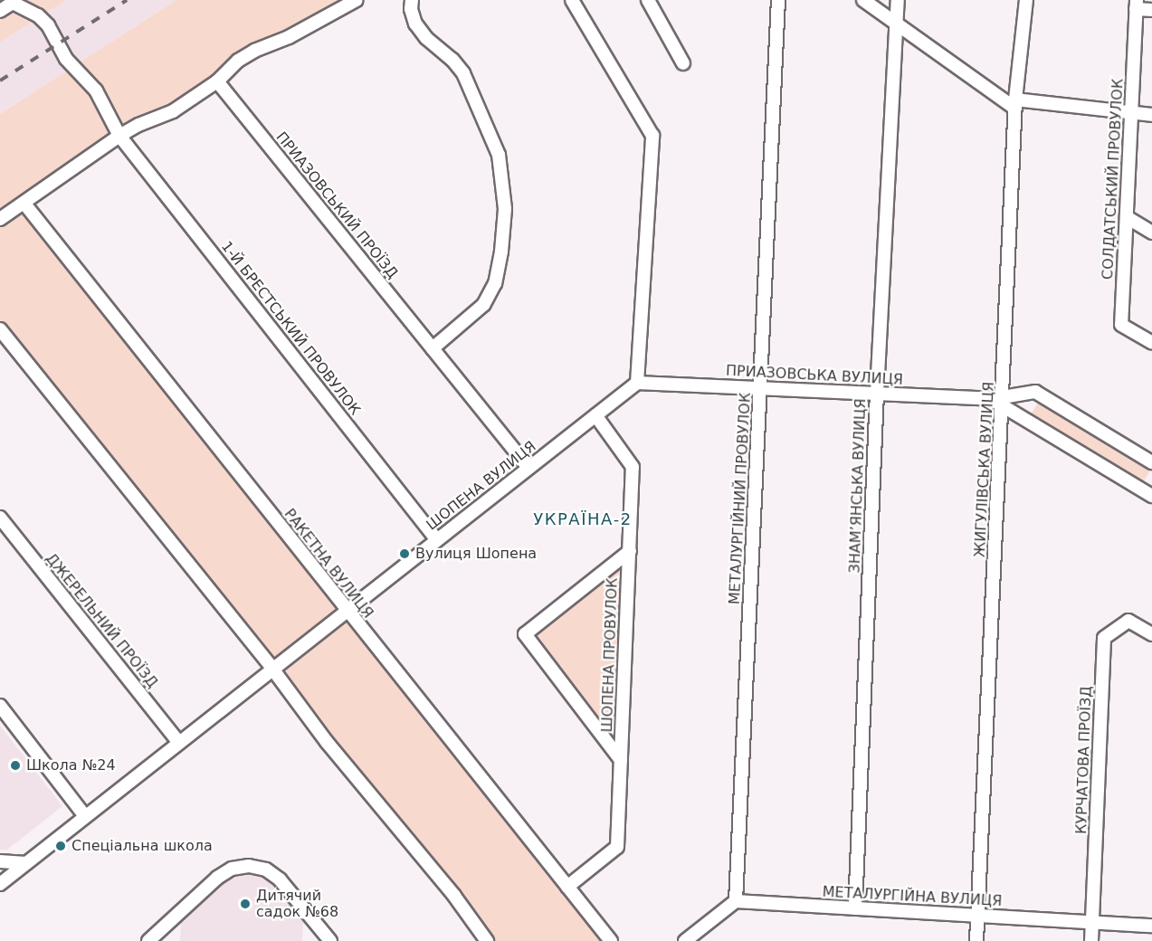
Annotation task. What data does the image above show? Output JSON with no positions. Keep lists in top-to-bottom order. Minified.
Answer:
{"streets":{"street":["СОЛДАТСЬКИЙ ПРОВУЛОК","ПРИАЗОВСЬКИЙ ПРОЇЗД","1-Й БРЕСТСЬКИЙ ПРОВУЛОК","ПРИАЗОВСЬКА ВУЛИЦЯ","ЖИГУЛІВСЬКА ВУЛИЦЯ","ШОПЕНА ВУЛИЦЯ","ЗНАМ’ЯНСЬКА ВУЛИЦЯ","МЕТАЛУРГІЙНИЙ ПРОВУЛОК","РАКЕТНА ВУЛИЦЯ","ДЖЕРЕЛЬНИЙ ПРОЇЗД","ШОПЕНА ПРОВУЛОК","КУРЧАТОВА ПРОЇЗД","МЕТАЛУРГІЙНА ВУЛИЦЯ"]},"crossings":[["ПРИАЗОВСЬКИЙ ПРОЇЗД","ШОПЕНА ВУЛИЦЯ"],["1-Й БРЕСТСЬКИЙ ПРОВУЛОК","ШОПЕНА ВУЛИЦЯ"],["ПРИАЗОВСЬКА ВУЛИЦЯ","ЖИГУЛІВСЬКА ВУЛИЦЯ"],["ПРИАЗОВСЬКА ВУЛИЦЯ","ШОПЕНА ВУЛИЦЯ"],["ПРИАЗОВСЬКА ВУЛИЦЯ","ЗНАМ’ЯНСЬКА ВУЛИЦЯ"],["ПРИАЗОВСЬКА ВУЛИЦЯ","МЕТАЛУРГІЙНИЙ ПРОВУЛОК"],["ЖИГУЛІВСЬКА ВУЛИЦЯ","МЕТАЛУРГІЙНА ВУЛИЦЯ"],["ШОПЕНА ВУЛИЦЯ","РАКЕТНА ВУЛИЦЯ"],["ШОПЕНА ВУЛИЦЯ","ДЖЕРЕЛЬНИЙ ПРОЇЗД"],["ШОПЕНА ВУЛИЦЯ","ШОПЕНА ПРОВУЛОК"],["ЗНАМ’ЯНСЬКА ВУЛИЦЯ","МЕТАЛУРГІЙНА ВУЛИЦЯ"],["МЕТАЛУРГІЙНИЙ ПРОВУЛОК","МЕТАЛУРГІЙНА ВУЛИЦЯ"],["РАКЕТНА ВУЛИЦЯ","ШОПЕНА ПРОВУЛОК"],["КУРЧАТОВА ПРОЇЗД","МЕТАЛУРГІЙНА ВУЛИЦЯ"]],"districts":["УКРАЇНА-2"],"places":["Вулиця Шопена","Школа №24","Спеціальна школа","Дитячий садок №68"]}
